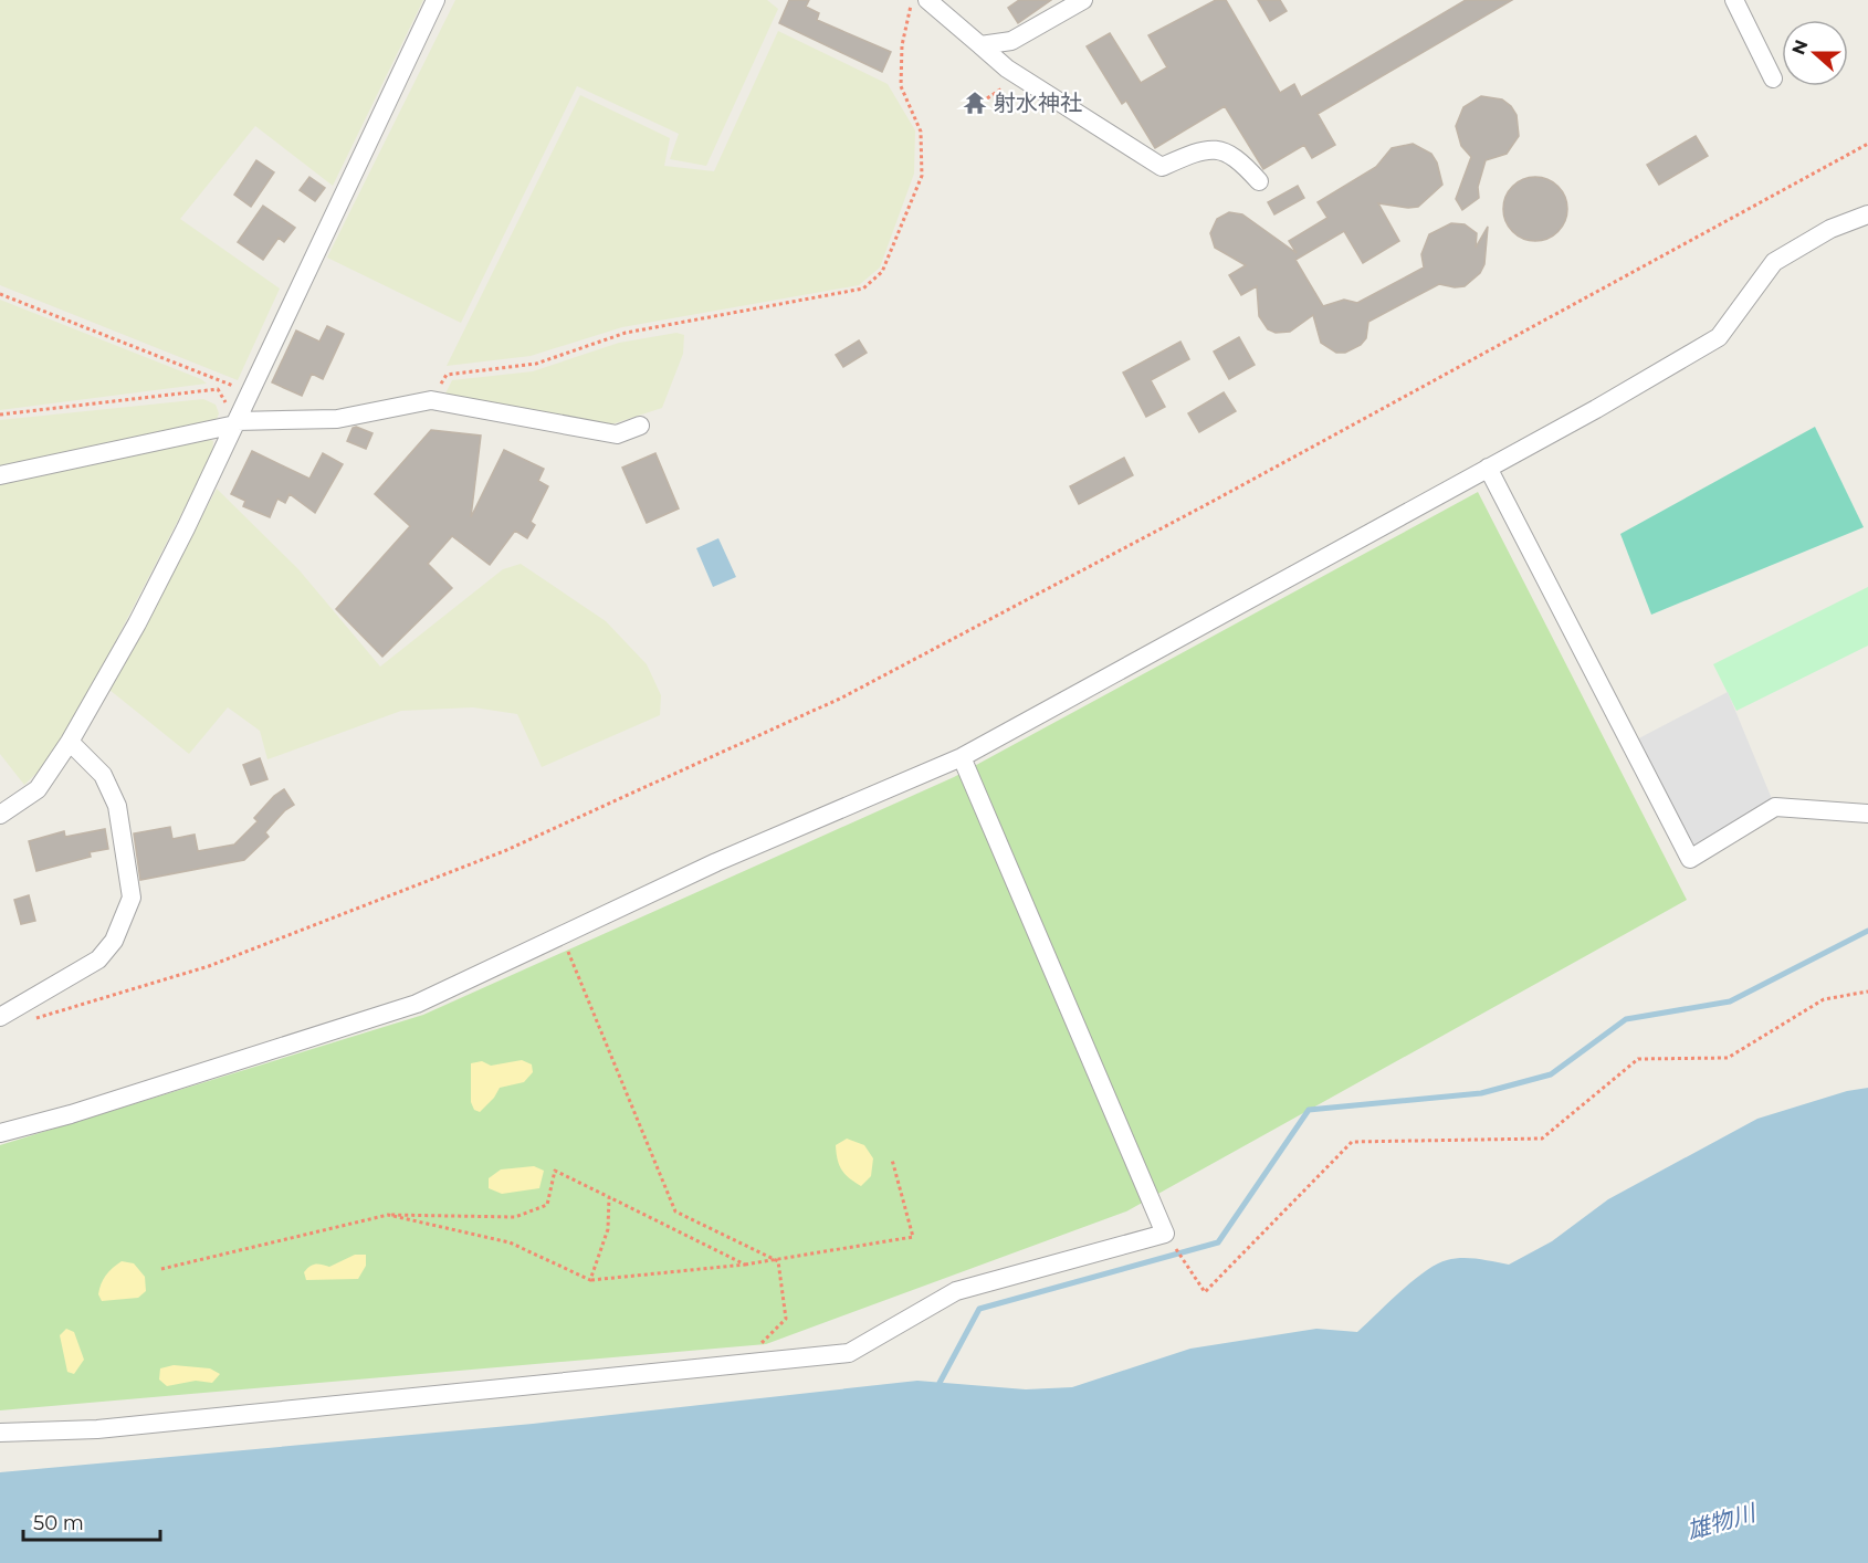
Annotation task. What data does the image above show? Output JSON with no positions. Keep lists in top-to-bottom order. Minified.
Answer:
{"water":["雄物川"],"places":{"temple":["射水神社"]},"scale_bar":"50 m","north":"left"}
